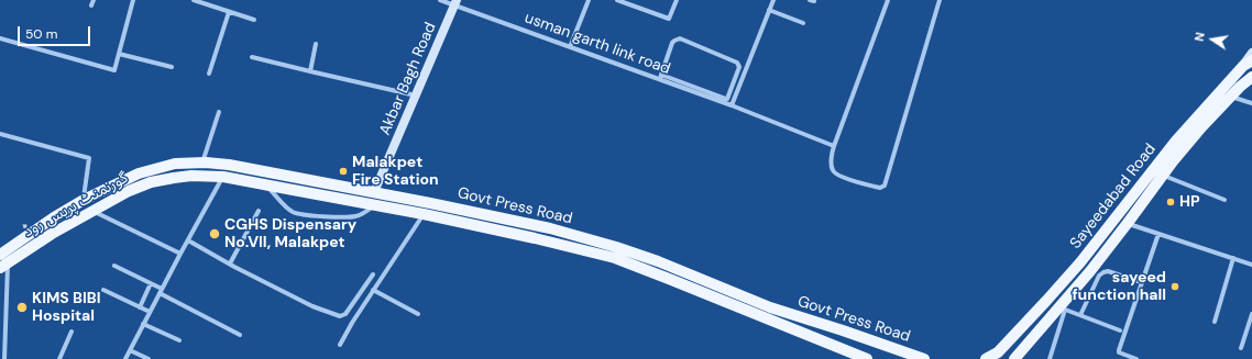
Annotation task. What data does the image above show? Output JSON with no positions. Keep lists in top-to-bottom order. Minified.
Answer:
{"streets":{"main road":["Sayeedabad Road","گورنمنٹ پریس روڈ","Govt Press Road"],"street":["usman garth link road","Akbar Bagh Road"]},"crossings":[["usman garth link road","Akbar Bagh Road"],["Akbar Bagh Road","Govt Press Road"],["گورنمنٹ پریس روڈ","Govt Press Road"]],"places":["Malakpet Fire Station","HP","CGHS Dispensary No.VII, Malakpet","sayeed function hall","KIMS BIBI Hospital"],"scale_bar":"50 m","north":"left"}
